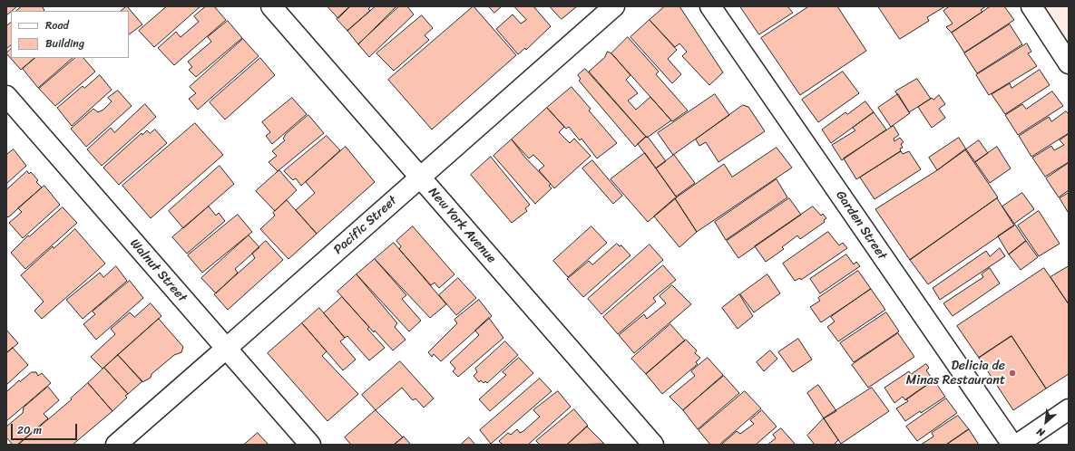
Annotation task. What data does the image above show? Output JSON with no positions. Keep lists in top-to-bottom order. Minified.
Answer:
{"streets":{"street":["Pacific Street","New York Avenue","Garden Street","Walnut Street"]},"crossings":[["Pacific Street","New York Avenue"],["Pacific Street","Walnut Street"]],"places":["Delicia de Minas Restaurant"],"legend":["Road","Building"],"scale_bar":"20 m","north":"bottom left"}
